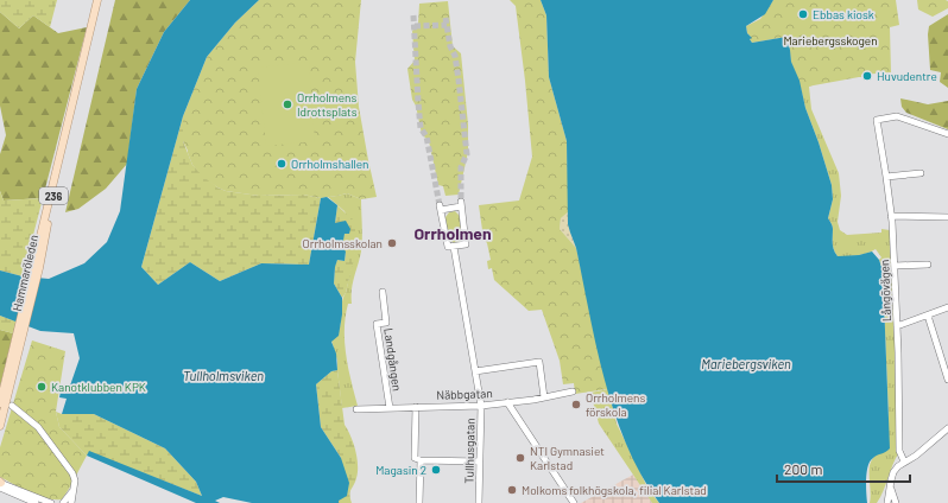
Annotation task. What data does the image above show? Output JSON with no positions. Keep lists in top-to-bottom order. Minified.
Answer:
{"streets":{"main road":["236","Hammaröleden"],"street":["Långövägen","Landgången","Näbbgatan","Tullhusgatan"]},"crossings":[["Landgången","Näbbgatan"],["Näbbgatan","Tullhusgatan"]],"districts":["Orrholmen"],"water":["Mariebergsviken","Tullholmsviken"],"parks":["Mariebergsskogen"],"places":["Ebbas kiosk","Huvudentre","Orrholmens Idrottsplats","Orrholmshallen","Orrholmsskolan","Kanotklubben KPK","Orrholmens förskola","NTI Gymnasiet Karlstad","Magasin 2","Molkoms folkhögskola, filial Karlstad"],"scale_bar":"200 m"}
